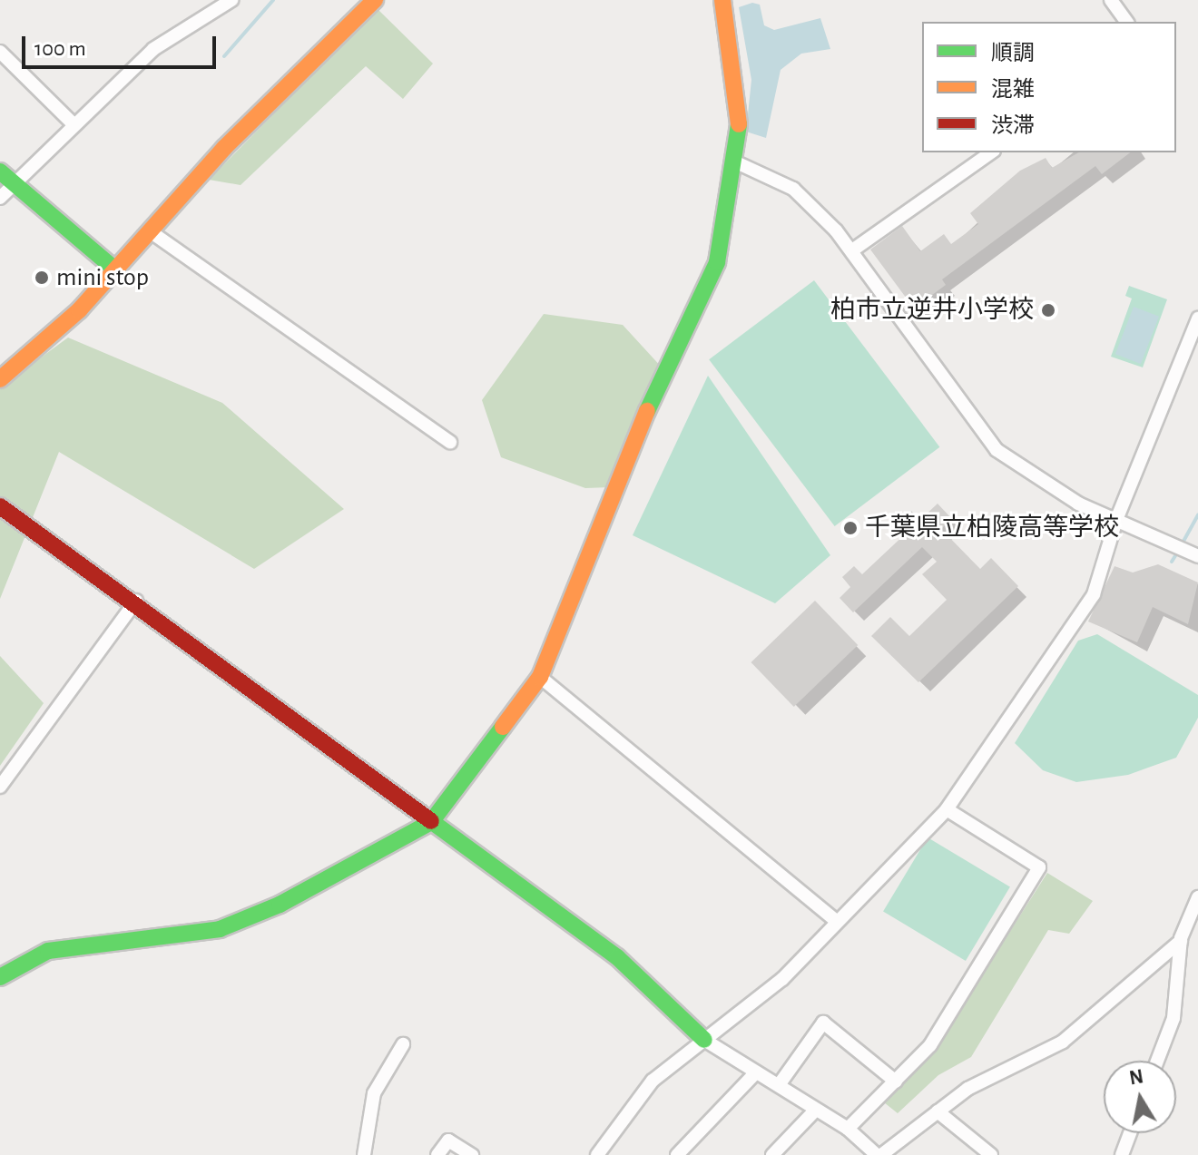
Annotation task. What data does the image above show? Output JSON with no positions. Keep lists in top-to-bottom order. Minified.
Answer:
{"places":["mini stop","柏市立逆井小学校","千葉県立柏陵高等学校"],"legend":["順調","混雑","渋滞"],"scale_bar":"100 m","north":"top"}
